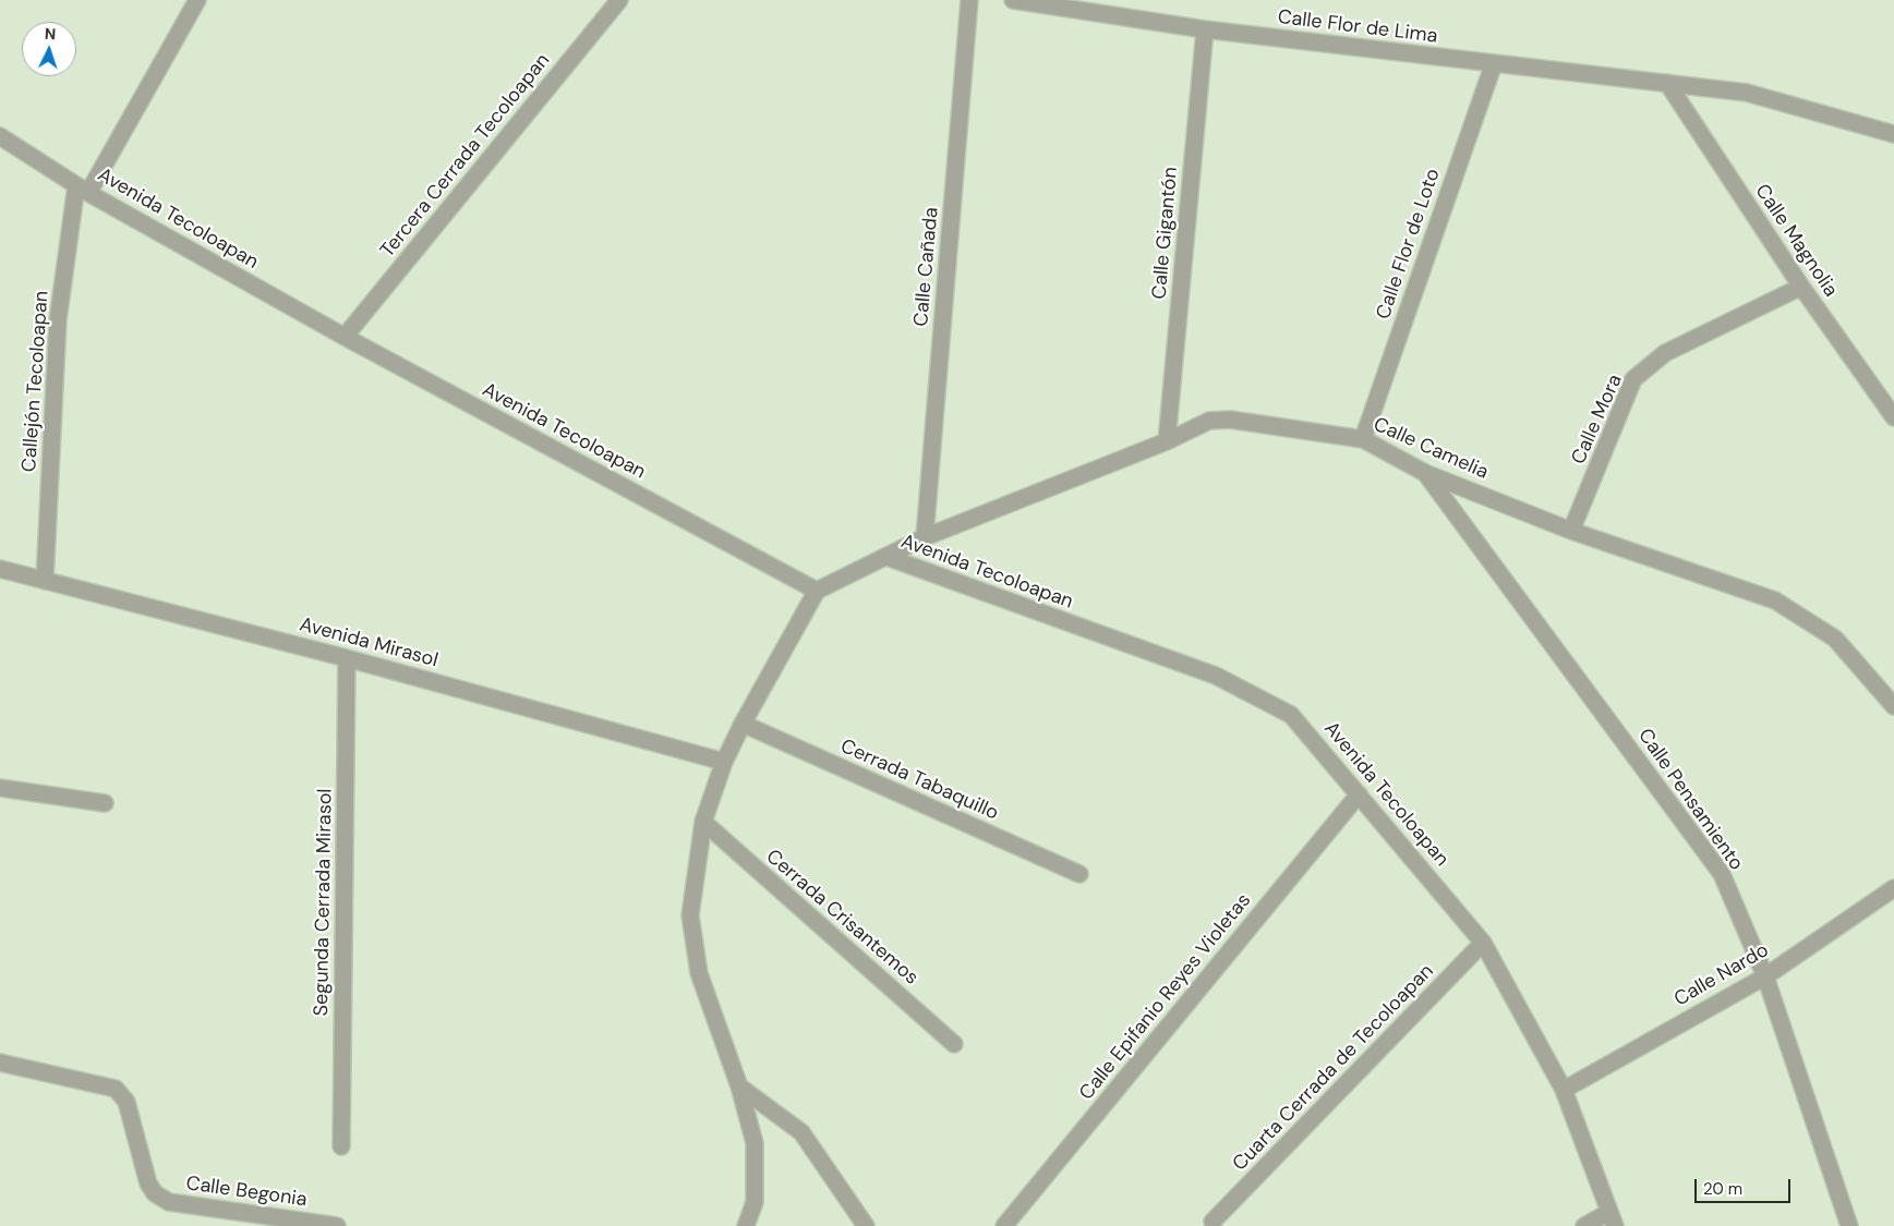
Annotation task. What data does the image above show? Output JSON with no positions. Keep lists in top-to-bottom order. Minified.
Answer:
{"streets":{"street":["Calle Flor de Lima","Tercera Cerrada Tecoloapan","Avenida Tecoloapan","Calle Gigantón","Calle Magnolia","Calle Flor de Loto","Calle Cañada","Callejón Tecoloapan","Calle Mora","Calle Camelia","Avenida Mirasol","Cerrada Tabaquillo","Calle Pensamiento","Segunda Cerrada Mirasol","Cerrada Crisantemos","Calle Nardo","Calle Epifanio Reyes Violetas","Cuarta Cerrada de Tecoloapan","Calle Begonia"]},"crossings":[["Calle Flor de Lima","Calle Gigantón"],["Calle Flor de Lima","Calle Magnolia"],["Calle Flor de Lima","Calle Flor de Loto"],["Tercera Cerrada Tecoloapan","Avenida Tecoloapan"],["Avenida Tecoloapan","Callejón Tecoloapan"],["Avenida Tecoloapan","Calle Camelia"],["Avenida Tecoloapan","Calle Nardo"],["Avenida Tecoloapan","Calle Epifanio Reyes Violetas"],["Avenida Tecoloapan","Cuarta Cerrada de Tecoloapan"],["Calle Gigantón","Calle Camelia"],["Calle Magnolia","Calle Mora"],["Calle Flor de Loto","Calle Camelia"],["Calle Cañada","Calle Camelia"],["Callejón Tecoloapan","Avenida Mirasol"],["Calle Mora","Calle Camelia"],["Calle Camelia","Calle Pensamiento"],["Avenida Mirasol","Segunda Cerrada Mirasol"],["Calle Pensamiento","Calle Nardo"]],"scale_bar":"20 m","north":"top"}
